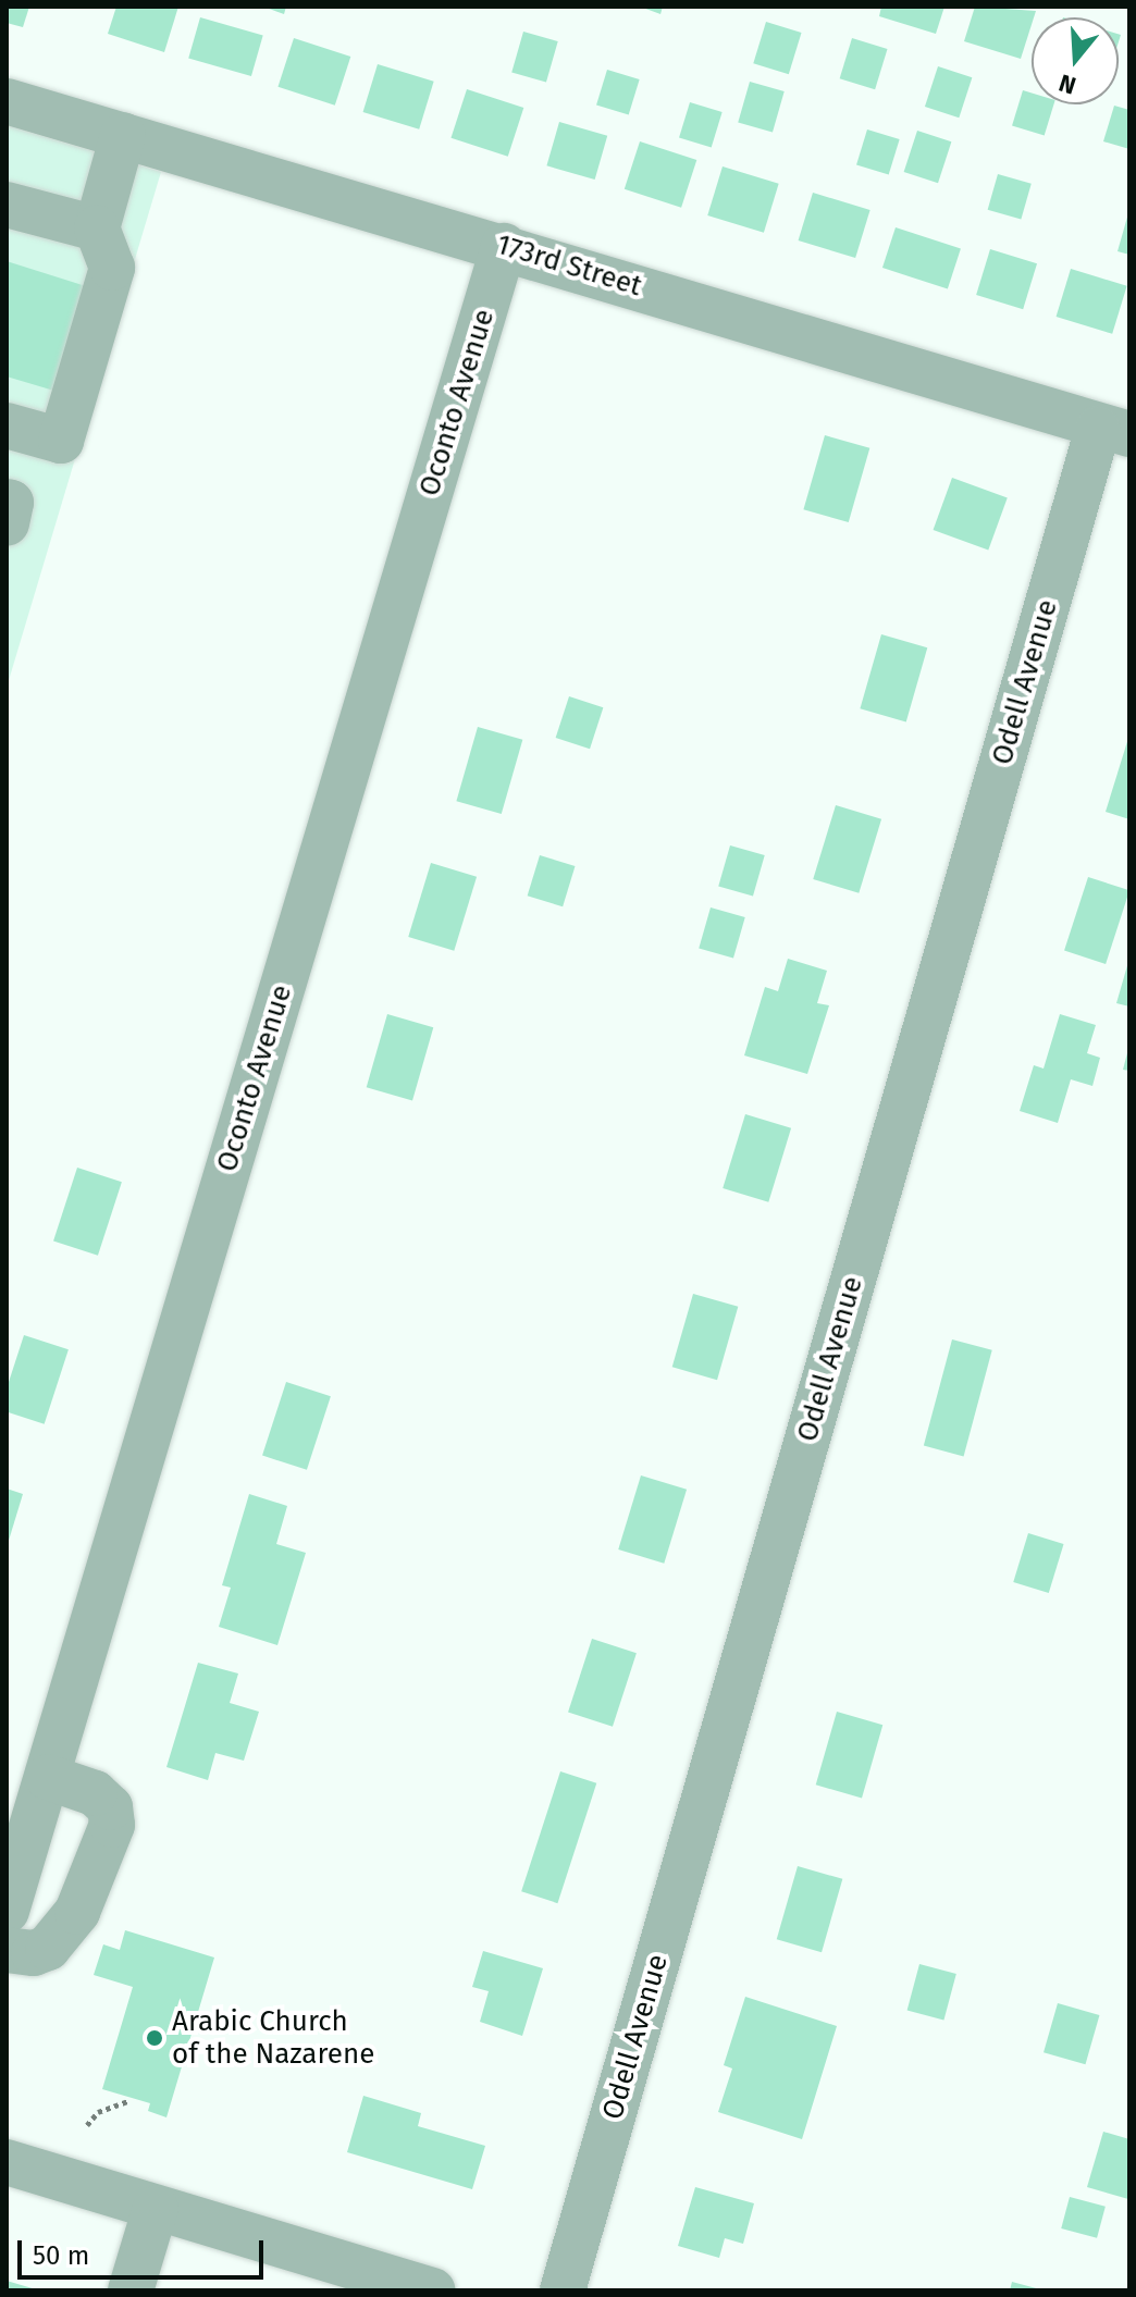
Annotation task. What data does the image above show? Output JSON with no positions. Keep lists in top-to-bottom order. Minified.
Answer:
{"streets":{"street":["173rd Street","Oconto Avenue","Odell Avenue"]},"crossings":[["173rd Street","Oconto Avenue"],["173rd Street","Odell Avenue"]],"places":["Arabic Church of the Nazarene"],"scale_bar":"50 m","north":"bottom"}
